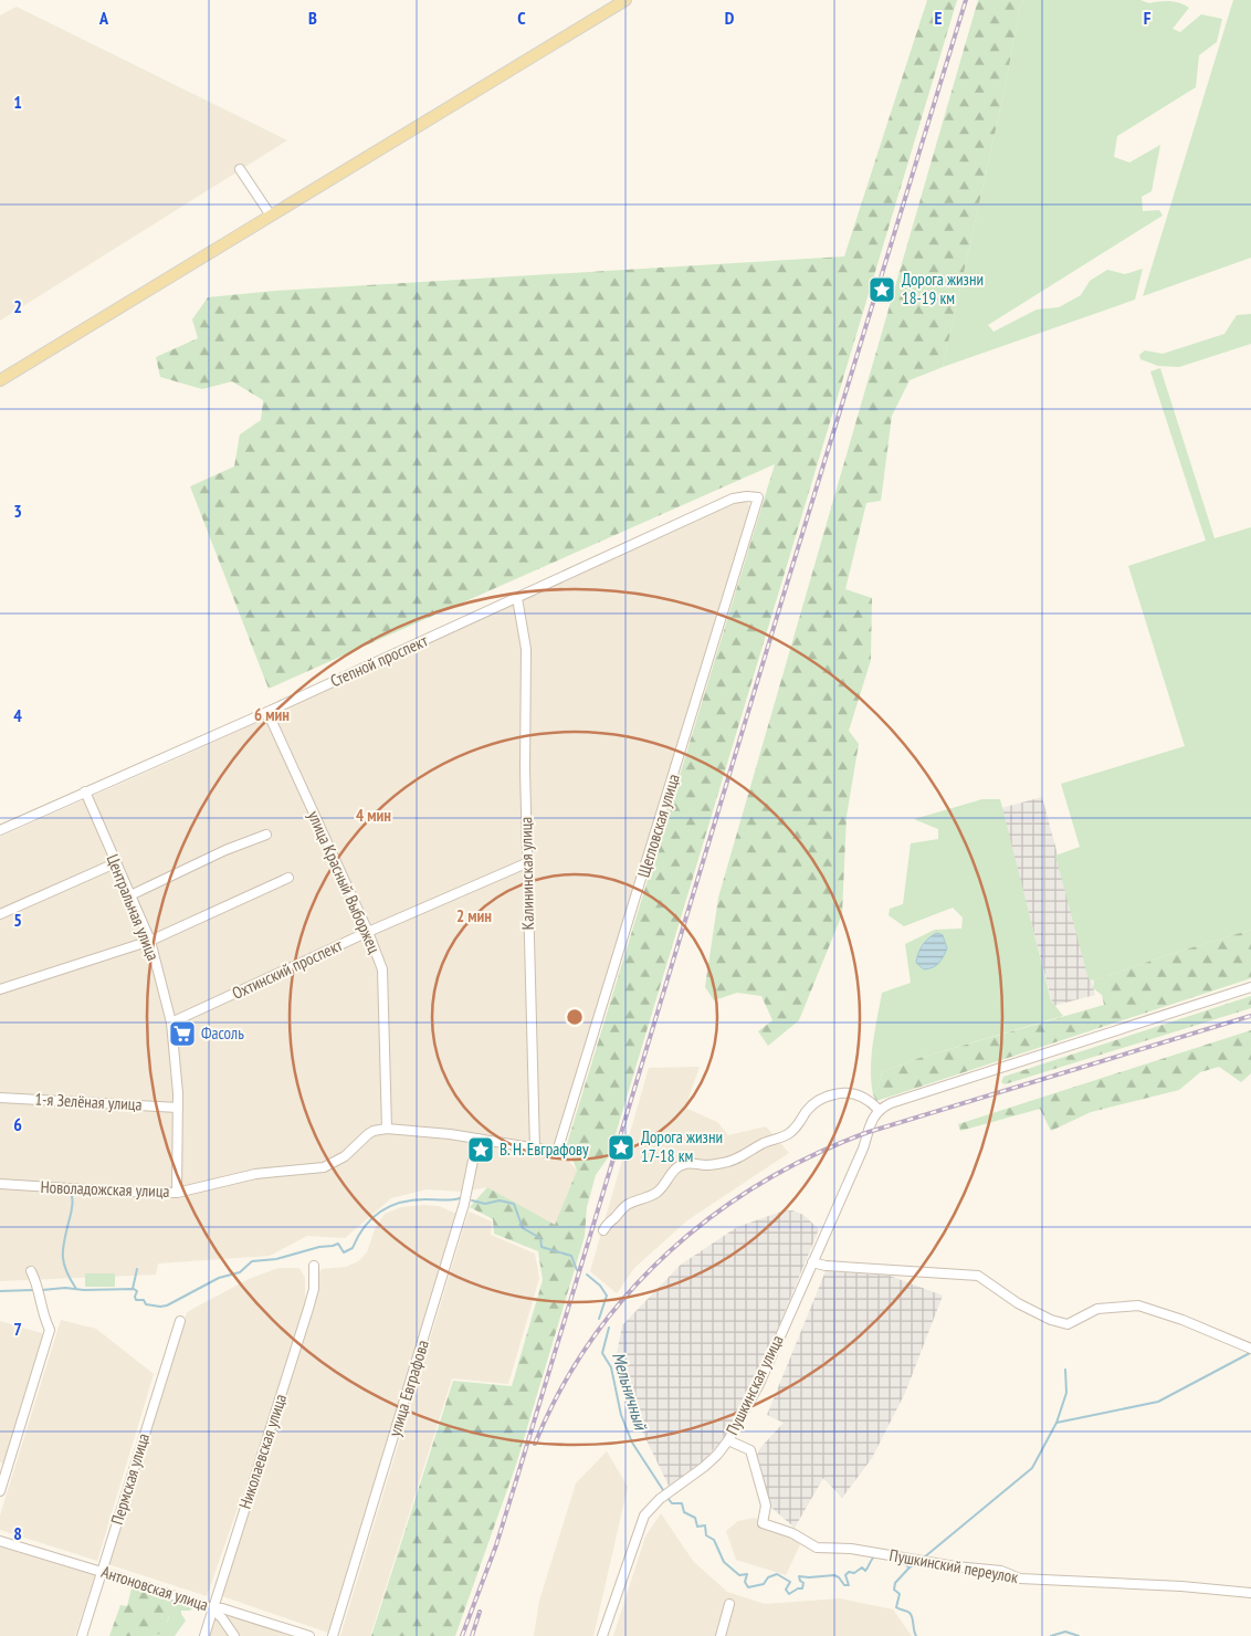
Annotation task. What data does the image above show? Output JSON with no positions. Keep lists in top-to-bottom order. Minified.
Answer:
{"streets":{"street":["Степной проспект","Щегловская улица","Калининская улица","улица Красный Выборжец","Центральная улица","Охтинский проспект","1-я Зелёная улица","Новоладожская улица","Пушкинская улица","улица Евграфова","Николаевская улица","Пермская улица","Пушкинский переулок","Антоновская улица"]},"crossings":[["Степной проспект","Щегловская улица"],["Степной проспект","Калининская улица"],["Степной проспект","улица Красный Выборжец"],["Степной проспект","Центральная улица"],["Щегловская улица","Новоладожская улица"],["Калининская улица","Охтинский проспект"],["Калининская улица","Новоладожская улица"],["улица Красный Выборжец","Охтинский проспект"],["улица Красный Выборжец","Новоладожская улица"],["Центральная улица","Охтинский проспект"],["Центральная улица","1-я Зелёная улица"],["Центральная улица","Новоладожская улица"],["Новоладожская улица","улица Евграфова"],["Пушкинская улица","Пушкинский переулок"],["Николаевская улица","Антоновская улица"],["Пермская улица","Антоновская улица"]],"water":["Мельничный"],"places":{"place":["Дорога жизни 18-19 км","Дорога жизни 17-18 км","В. Н. Евграфову"],"supermarket":["Фасоль"]},"grid":{"columns":["A","B","C","D","E","F"],"rows":["1","2","3","4","5","6","7","8"]},"rings":["6 мин","4 мин","2 мин"]}
